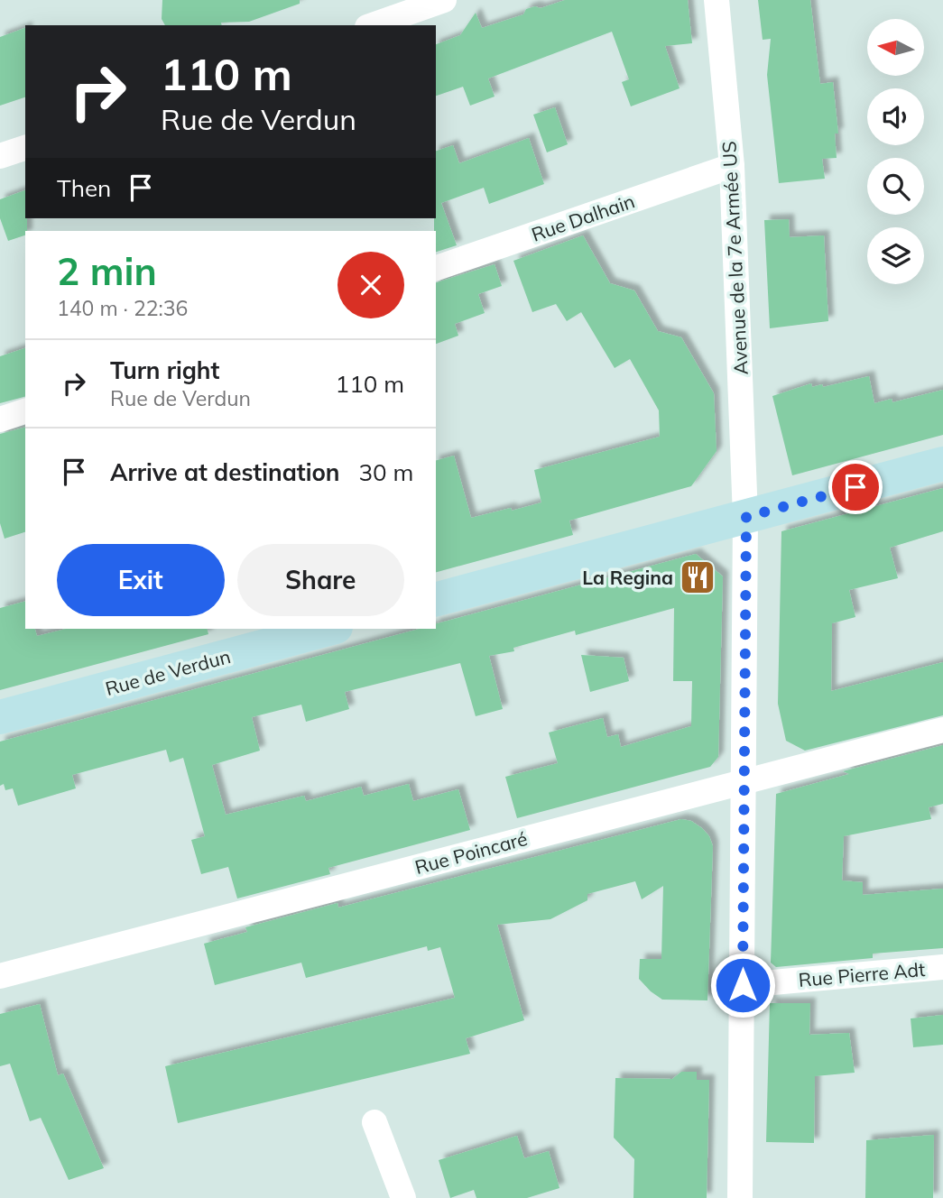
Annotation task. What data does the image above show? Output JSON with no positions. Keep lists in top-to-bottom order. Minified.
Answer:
{"streets":{"main road":["Rue de Verdun"],"street":["Rue Dalhain","Avenue de la 7e Armée US","Rue Poincaré","Rue Pierre Adt"]},"crossings":[["Rue Dalhain","Avenue de la 7e Armée US"],["Avenue de la 7e Armée US","Rue Poincaré"],["Avenue de la 7e Armée US","Rue Pierre Adt"]],"places":{"restaurant":["La Regina"]},"north":"left","page":{"turn":["110 m","Rue de Verdun"],"then":"Then","heading":["2 min","140 m · 22:36"],"list":[{"name":"Turn right","note":"Rue de Verdun","value":"110 m"},{"name":"Arrive at destination","value":"30 m"}],"buttons":["Exit","Share"]}}
